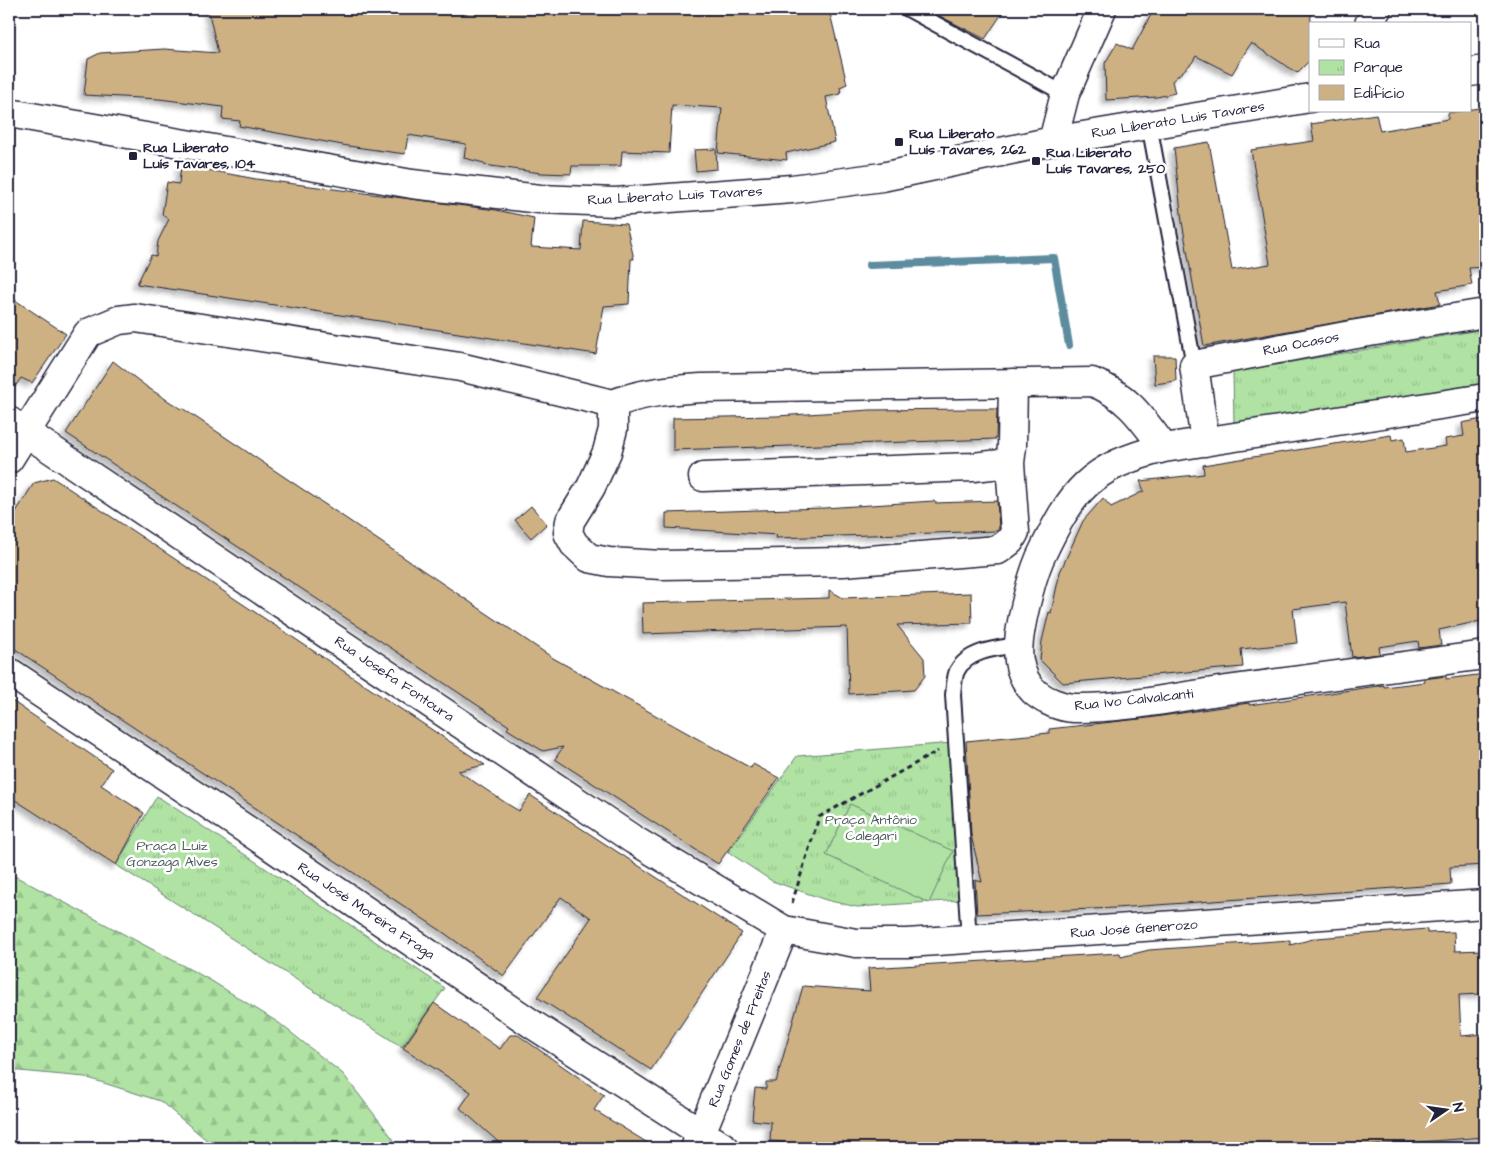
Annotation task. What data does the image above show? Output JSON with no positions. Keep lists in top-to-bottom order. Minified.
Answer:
{"streets":{"street":["Rua Liberato Luis Tavares","Rua Ocasos","Rua Josefa Fontoura","Rua Ivo Calvalcanti","Rua José Moreira Fraga","Rua José Generozo","Rua Gomes de Freitas"]},"crossings":[["Rua Josefa Fontoura","Rua José Generozo"],["Rua Josefa Fontoura","Rua Gomes de Freitas"],["Rua José Moreira Fraga","Rua Gomes de Freitas"],["Rua José Generozo","Rua Gomes de Freitas"]],"parks":["Praça Antônio Calegari","Praça Luiz Gonzaga Alves"],"places":{"transit":["Rua Liberato Luís Tavares, 262","Rua Liberato Luís Tavares, 104","Rua Liberato Luís Tavares, 250"]},"legend":["Rua","Parque","Edifício"],"north":"right"}
